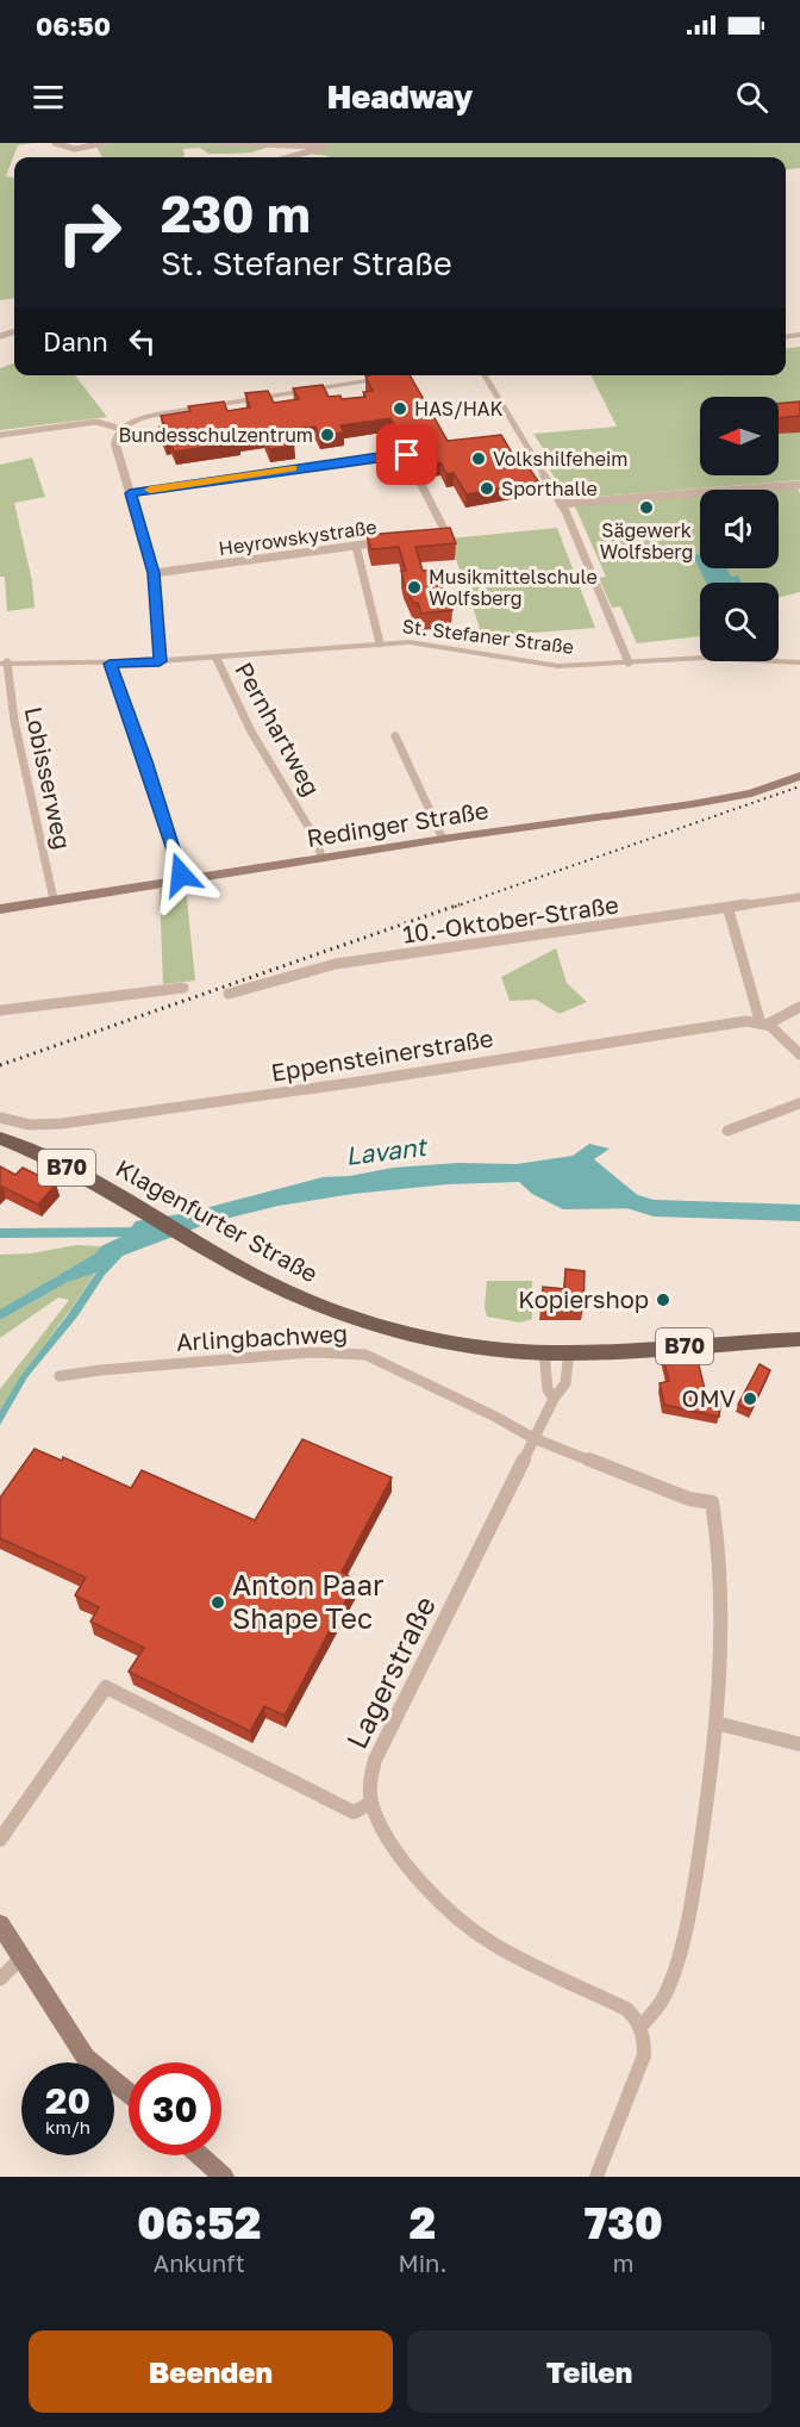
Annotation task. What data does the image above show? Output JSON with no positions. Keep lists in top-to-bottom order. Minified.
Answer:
{"streets":{"main road":["Redinger Straße","B70","Klagenfurter Straße"],"street":["Heyrowskystraße","St. Stefaner Straße","Pernhartweg","Lobisserweg","10.-Oktober-Straße","Eppensteinerstraße","Arlingbachweg","Lagerstraße"]},"crossings":[["St. Stefaner Straße","Pernhartweg"],["St. Stefaner Straße","Lobisserweg"],["Pernhartweg","Redinger Straße"],["Lobisserweg","Redinger Straße"],["Klagenfurter Straße","Lagerstraße"],["Arlingbachweg","Lagerstraße"]],"water":["Lavant"],"places":["HAS/HAK","Bundesschulzentrum","Volkshilfeheim","Sporthalle","Sägewerk Wolfsberg","Musikmittelschule Wolfsberg","Kopiershop","OMV","Anton Paar Shape Tec"],"north":"left","page":{"status":"06:50","header":"Headway","turn":["230 m","St. Stefaner Straße"],"then":"Dann","speed":"20 km/h","limit":"30","eta":["06:52","Ankunft","2","Min.","730","m"],"buttons":["Beenden","Teilen"]}}
